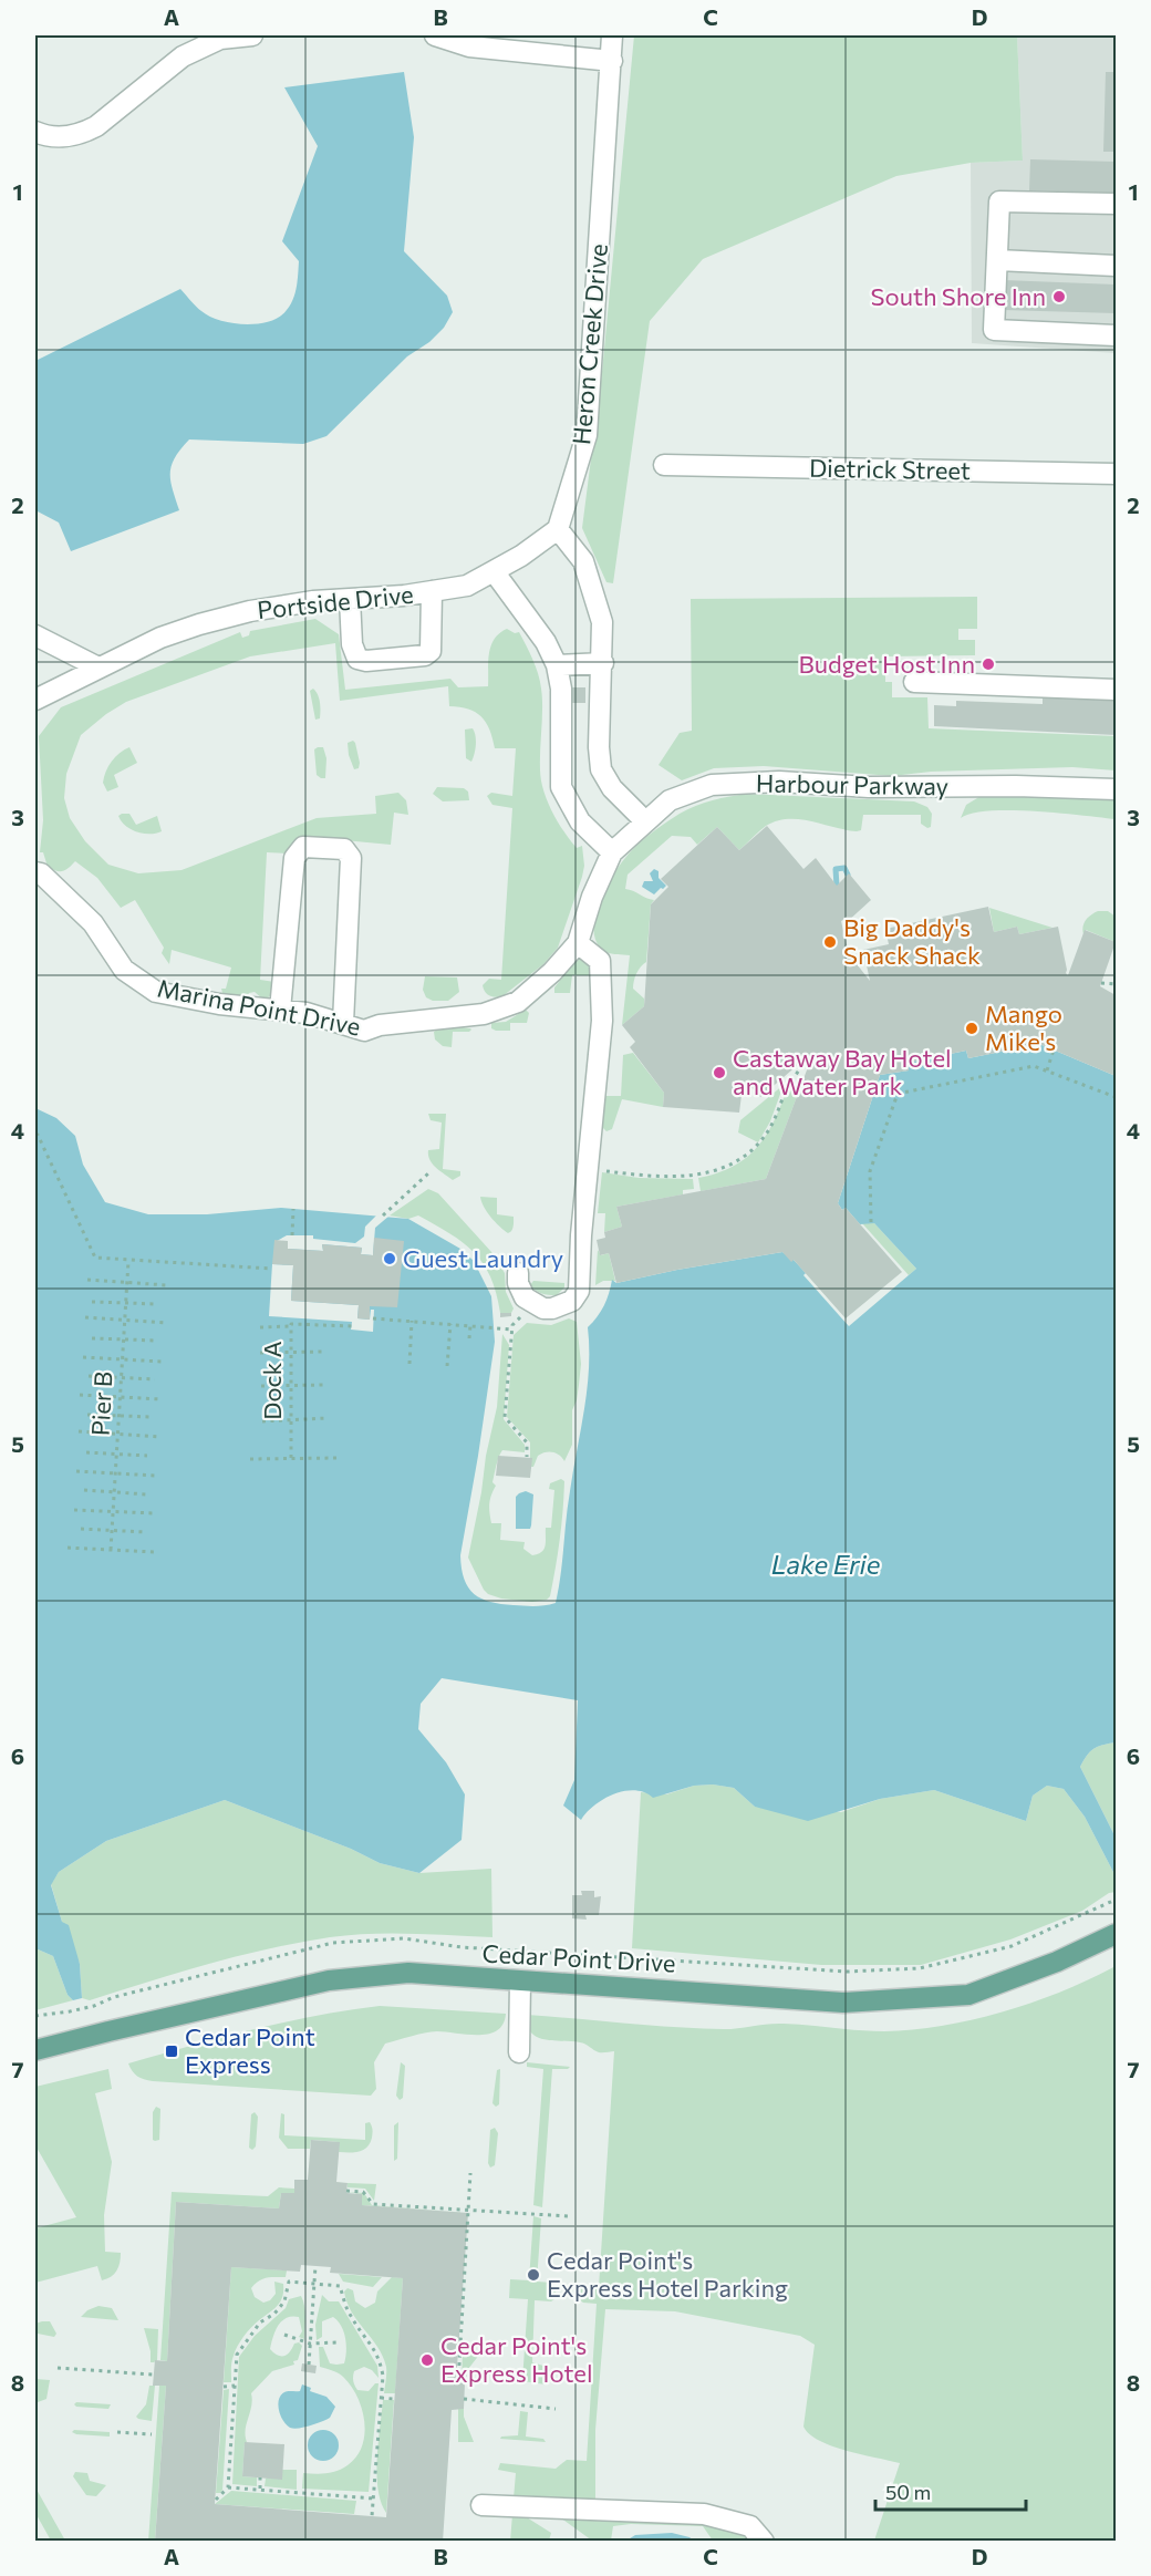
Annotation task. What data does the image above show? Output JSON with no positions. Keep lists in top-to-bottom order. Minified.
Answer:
{"streets":{"main road":["Cedar Point Drive"],"street":["Heron Creek Drive","Dietrick Street","Portside Drive","Harbour Parkway","Marina Point Drive"],"path":["Dock A","Pier B"]},"crossings":[["Heron Creek Drive","Portside Drive"],["Harbour Parkway","Marina Point Drive"]],"water":["Lake Erie"],"places":{"other":["South Shore Inn","Budget Host Inn","Big Daddy's Snack Shack","Mango Mike's","Castaway Bay Hotel and Water Park","Guest Laundry","Cedar Point's Express Hotel Parking","Cedar Point's Express Hotel"],"transit":["Cedar Point Express"]},"scale_bar":"50 m","grid":{"columns":["A","B","C","D"],"rows":["1","2","3","4","5","6","7","8"]}}
